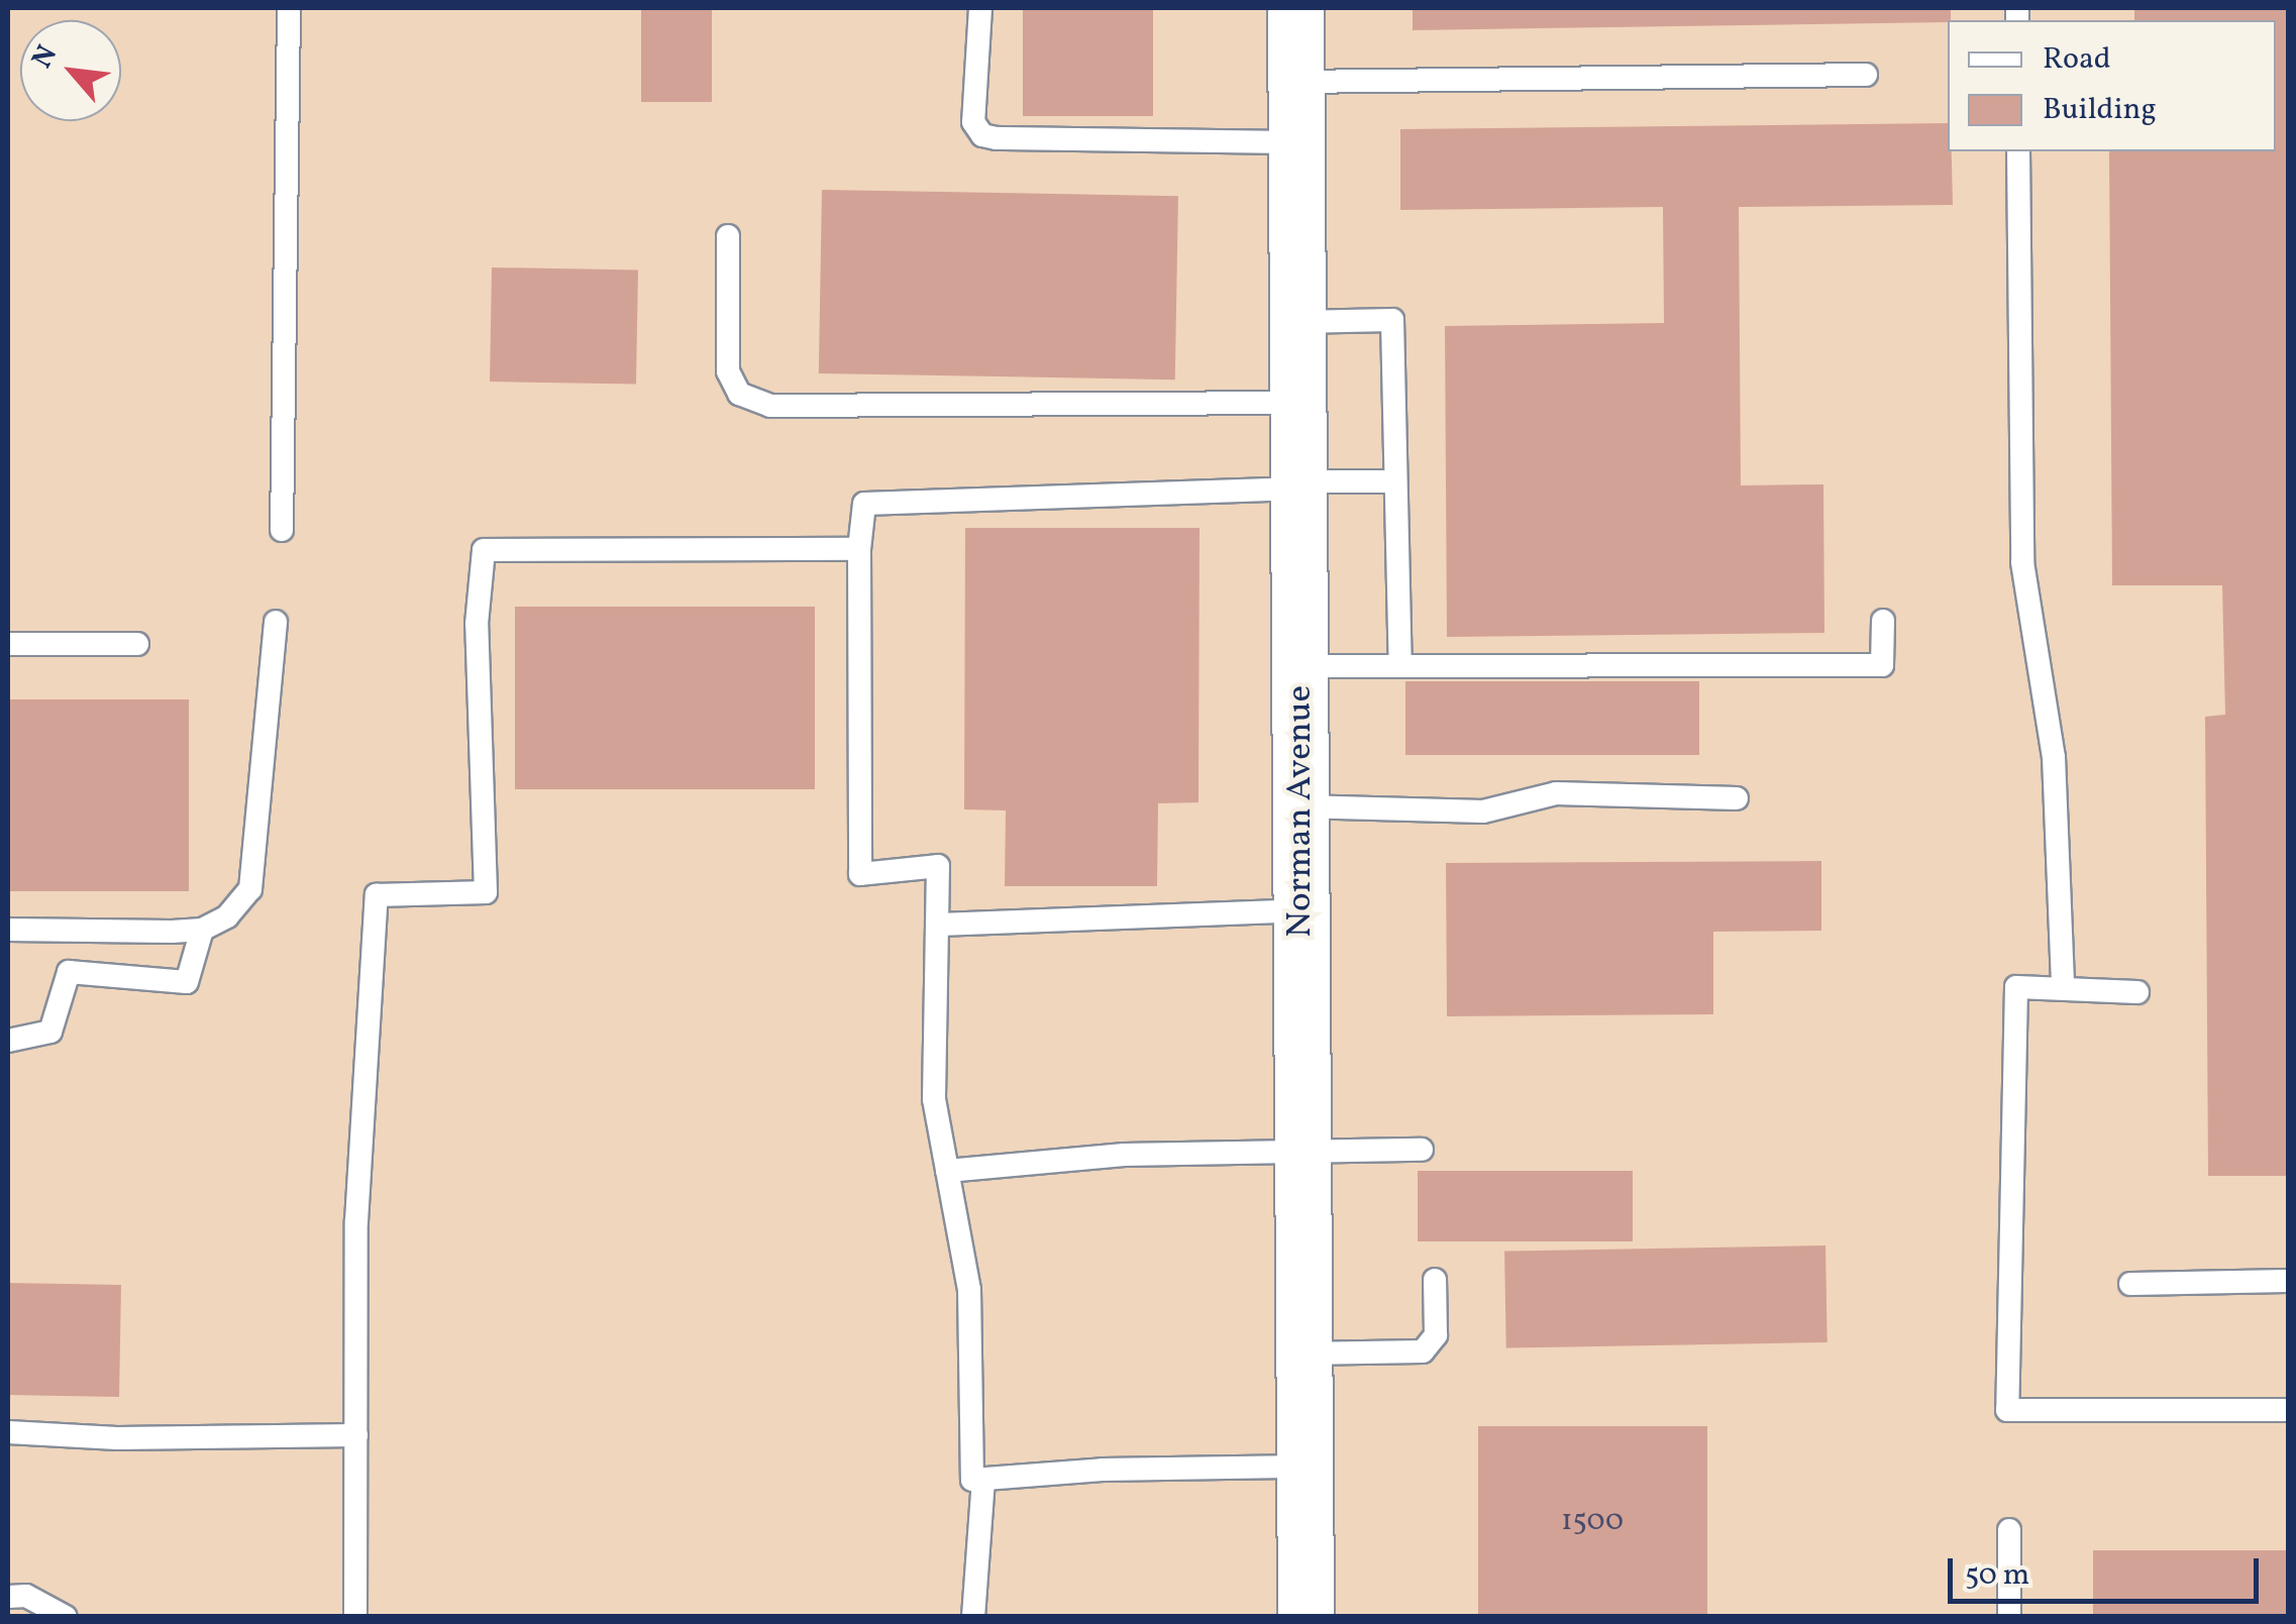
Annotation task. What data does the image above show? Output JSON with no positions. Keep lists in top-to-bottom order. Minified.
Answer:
{"streets":{"street":["Norman Avenue"]},"house_numbers":["1500"],"legend":["Road","Building"],"scale_bar":"50 m","north":"top left"}
